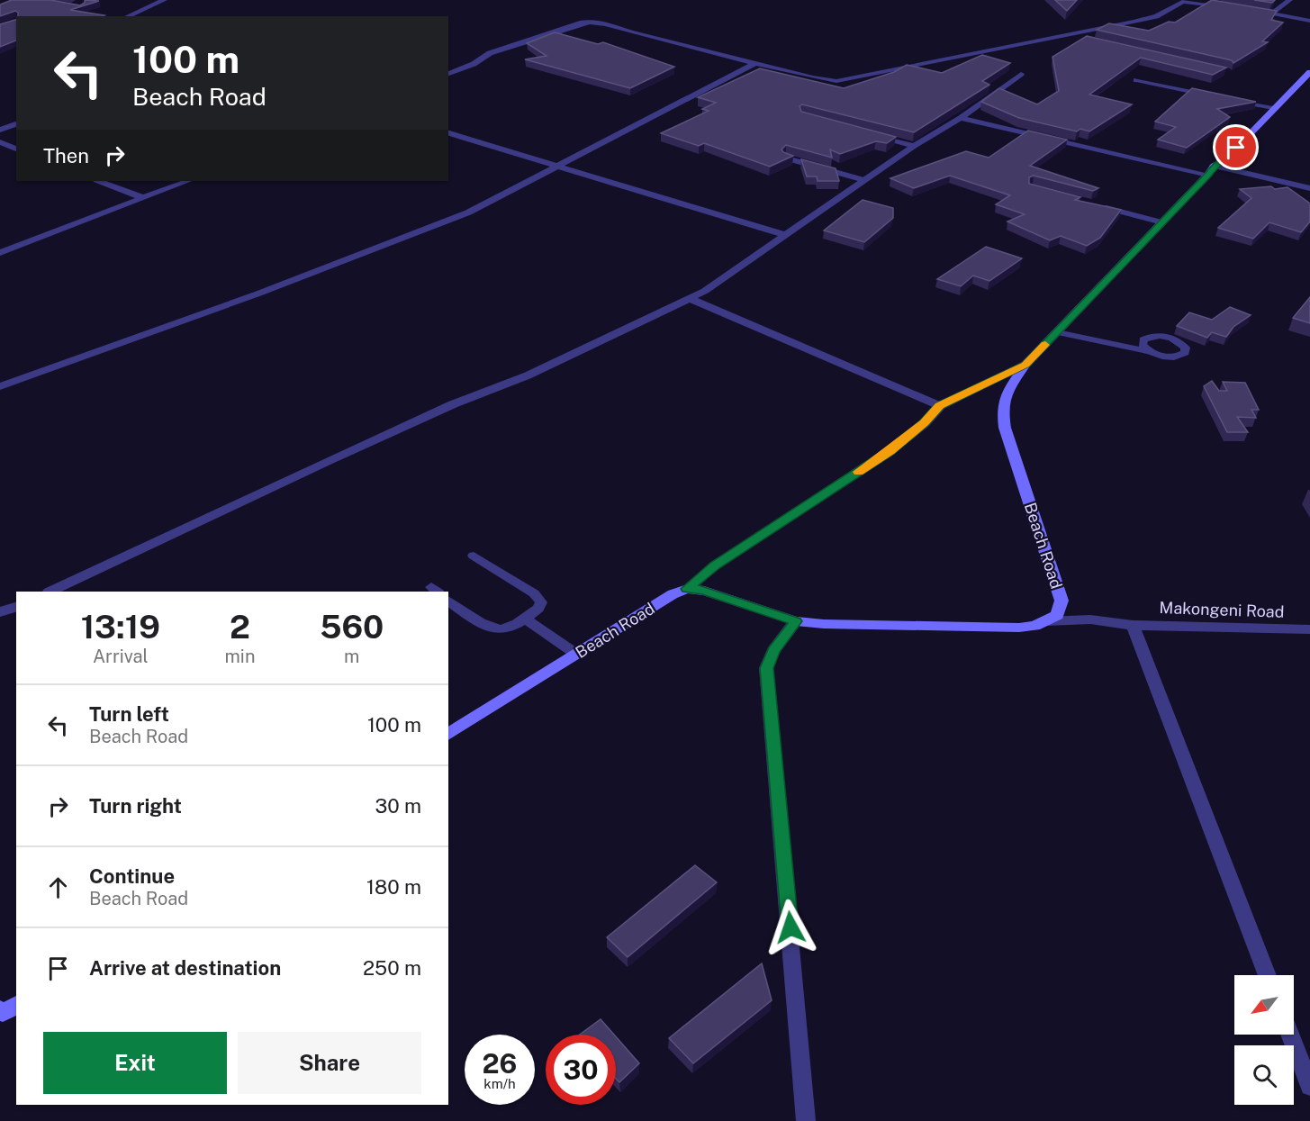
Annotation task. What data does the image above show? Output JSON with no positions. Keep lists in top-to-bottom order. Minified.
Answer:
{"streets":{"main road":["Beach Road"],"street":["Makongeni Road"]},"crossings":[["Beach Road","Makongeni Road"]],"north":"bottom left","page":{"turn":["100 m","Beach Road"],"then":"Then","eta":["13:19","Arrival","2","min","560","m"],"list":[{"name":"Turn left","note":"Beach Road","value":"100 m"},{"name":"Turn right","value":"30 m"},{"name":"Continue","note":"Beach Road","value":"180 m"},{"name":"Arrive at destination","value":"250 m"}],"buttons":["Exit","Share"],"speed":"26 km/h","limit":"30"}}
